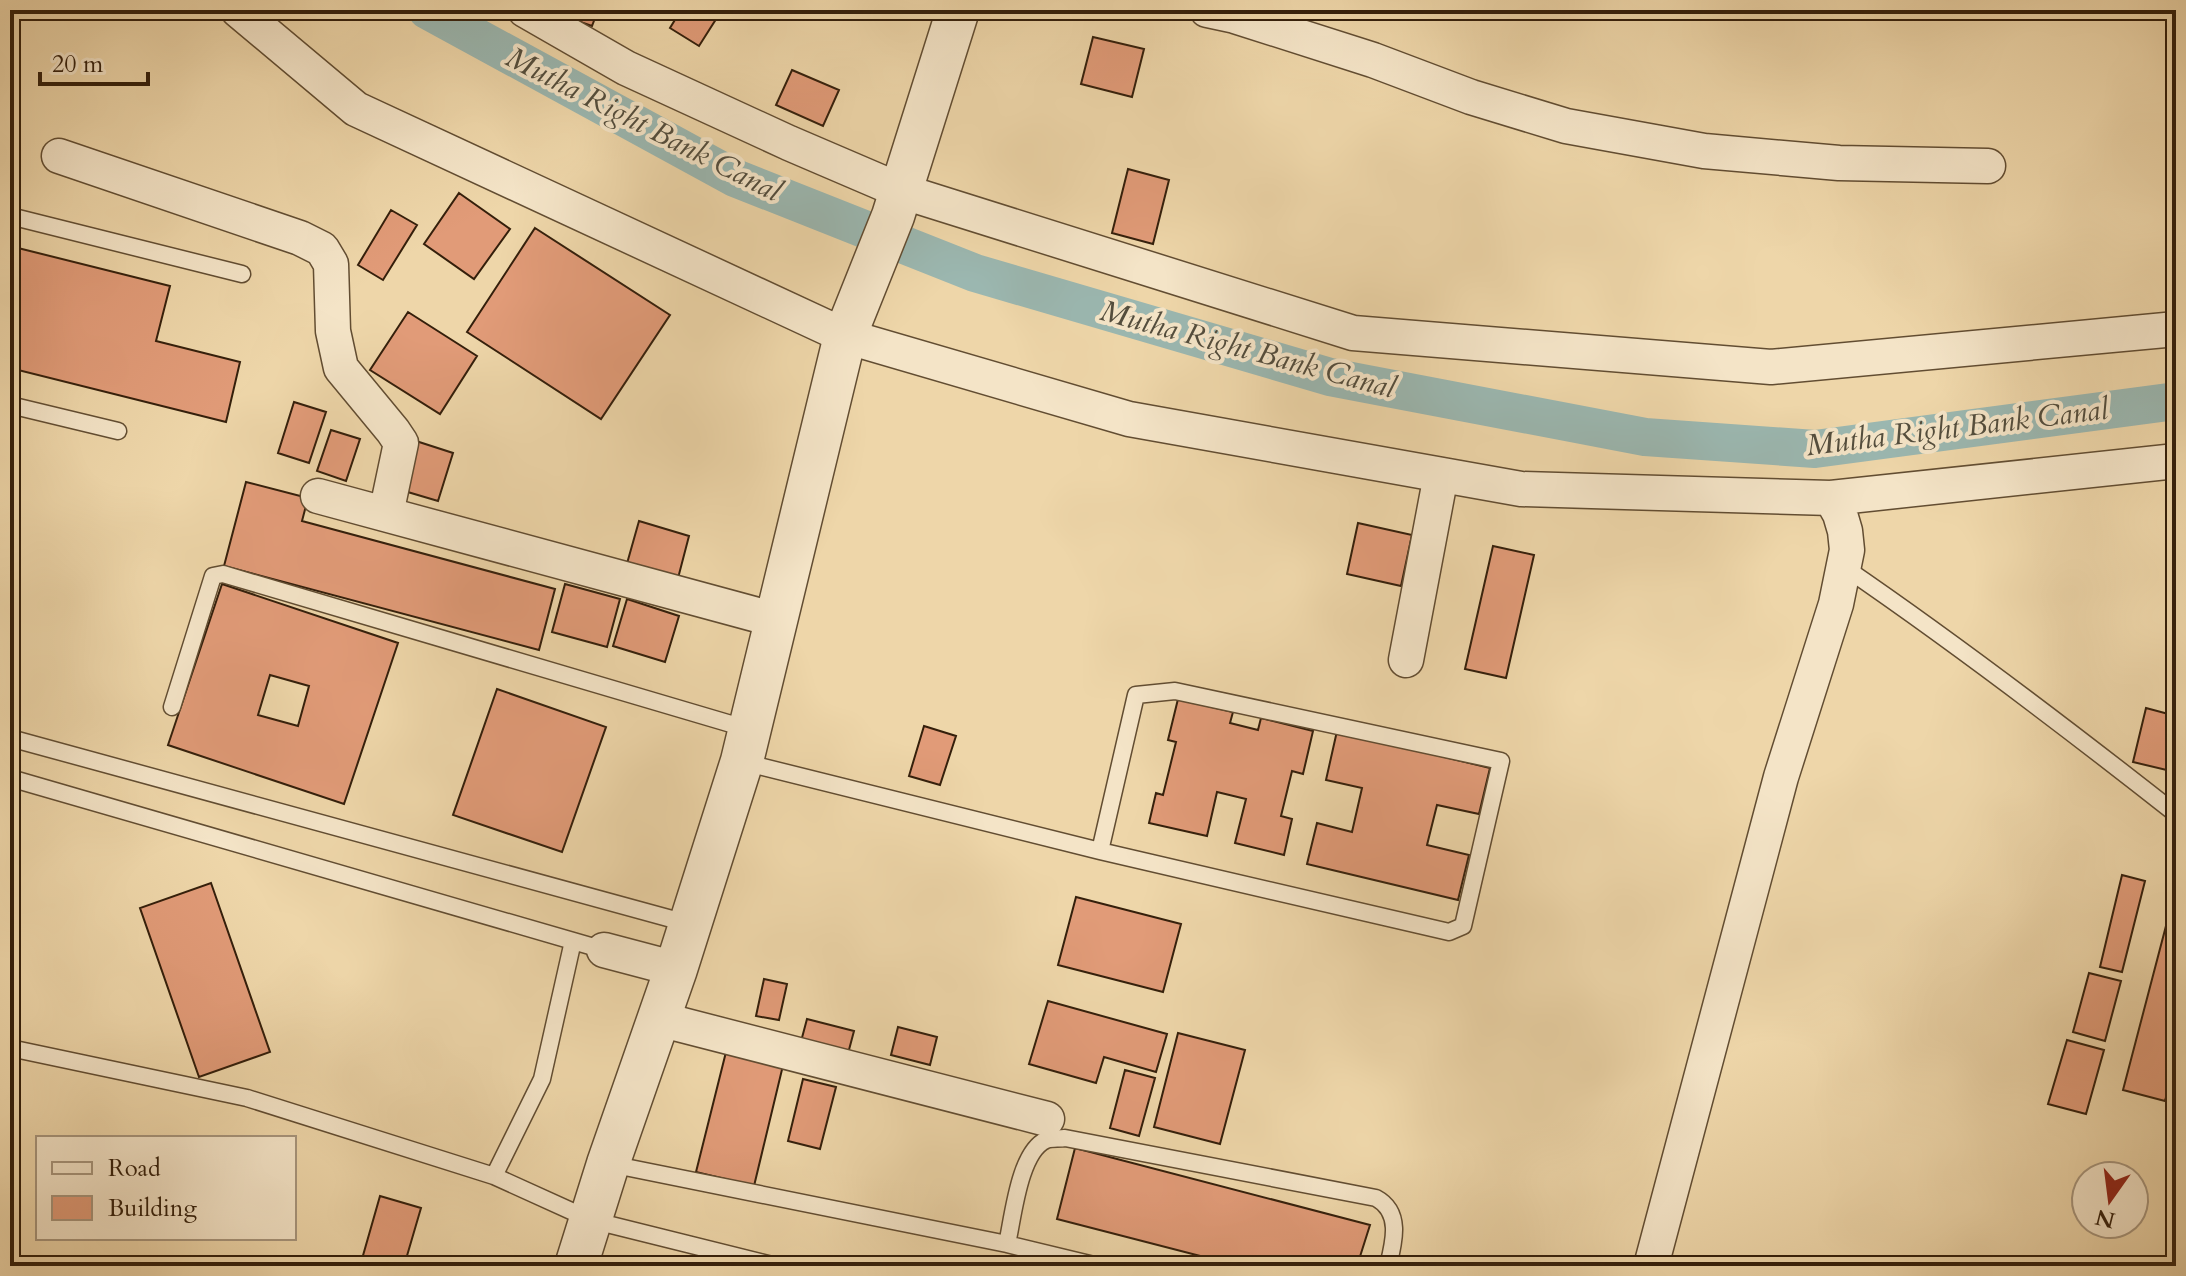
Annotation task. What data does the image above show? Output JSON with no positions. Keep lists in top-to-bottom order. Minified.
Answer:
{"water":["Mutha Right Bank Canal"],"legend":["Road","Building"],"scale_bar":"20 m","north":"bottom"}
